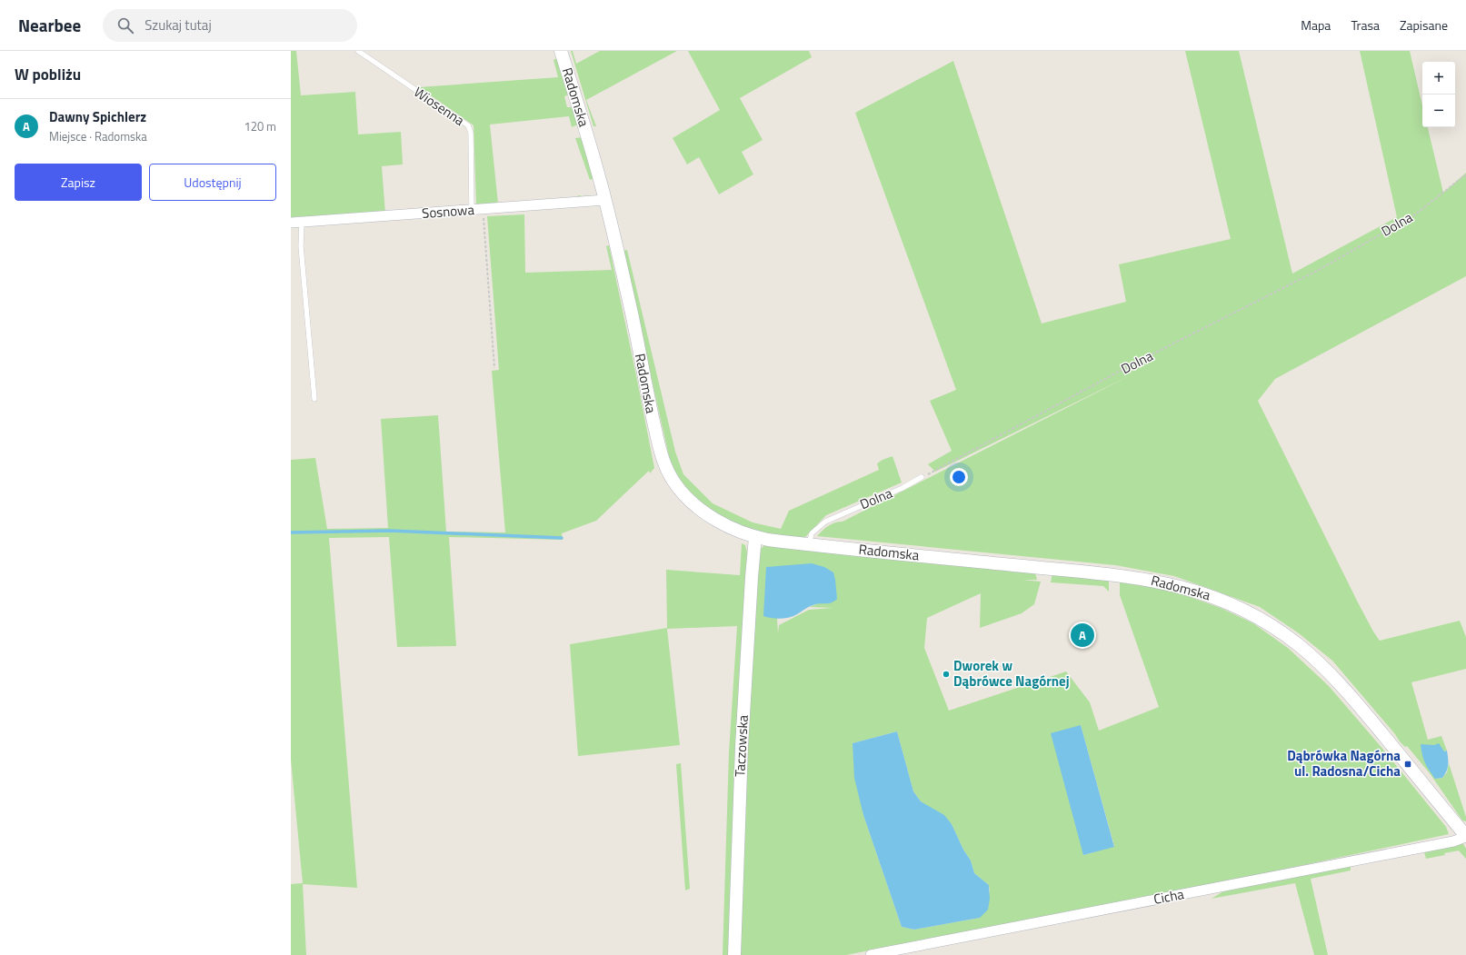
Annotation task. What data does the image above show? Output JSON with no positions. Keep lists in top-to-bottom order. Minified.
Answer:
{"streets":{"street":["Radomska","Sosnowa","Taczowska","Cicha"],"lane":["Wiosenna","Dolna"]},"crossings":[["Radomska","Sosnowa"],["Radomska","Dolna"],["Radomska","Taczowska"],["Radomska","Cicha"],["Wiosenna","Sosnowa"]],"places":{"other":["Dworek w Dąbrówce Nagórnej"],"transit":["Dąbrówka Nagórna ul. Radosna/Cicha"]},"page":{"header":"Nearbee","search":"Szukaj tutaj","nav":["Mapa","Trasa","Zapisane"],"heading":"W pobliżu","map_buttons":["+","−"],"list":[{"mark":"A","name":"Dawny Spichlerz","note":"Miejsce · Radomska","value":"120 m"}],"buttons":["Zapisz","Udostępnij"],"pins":"A"}}
